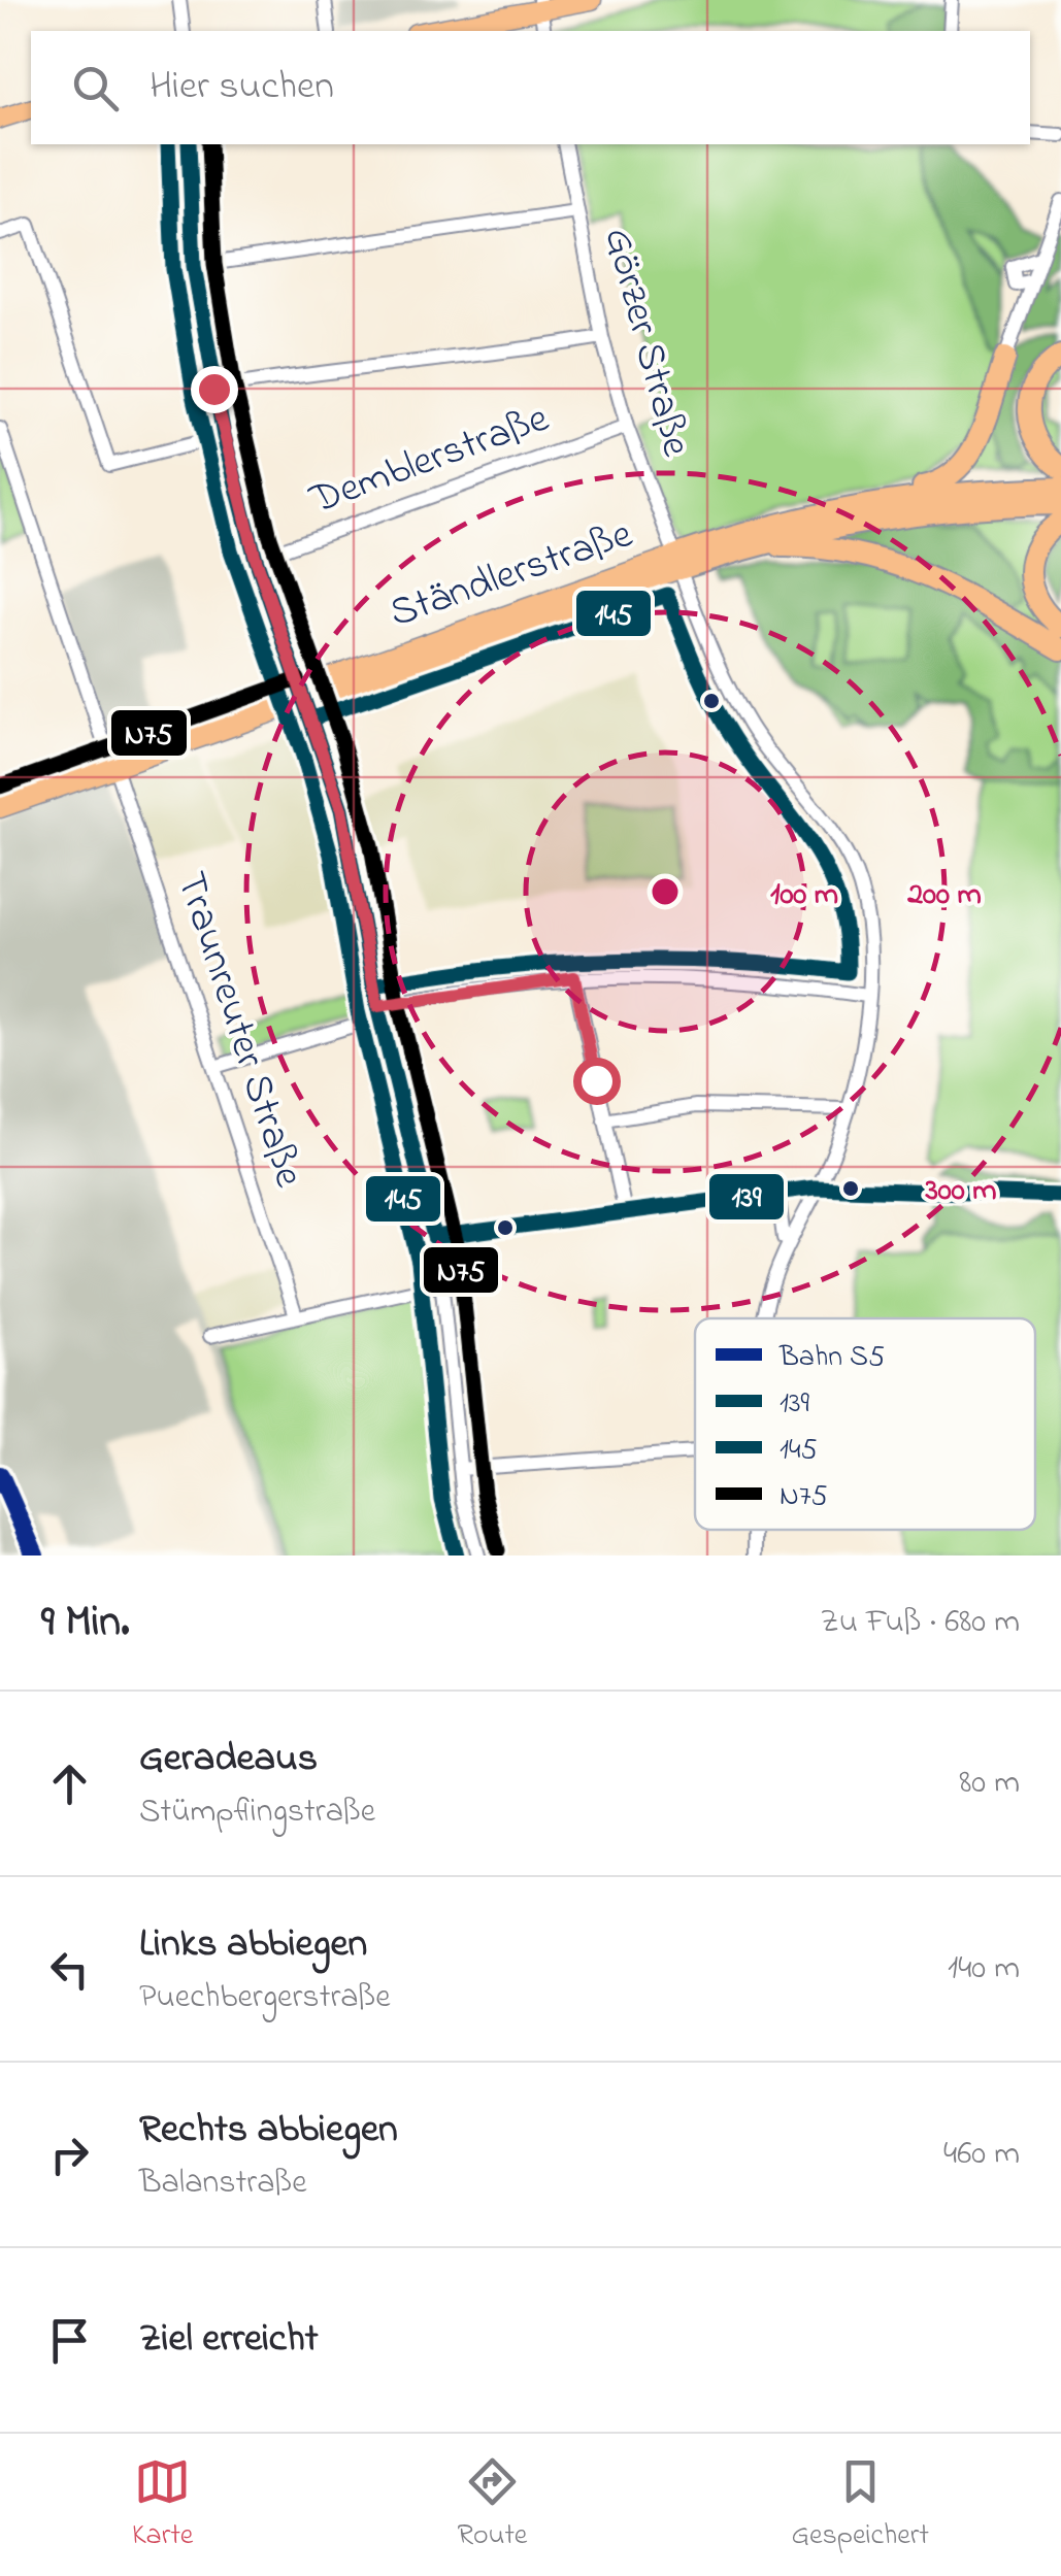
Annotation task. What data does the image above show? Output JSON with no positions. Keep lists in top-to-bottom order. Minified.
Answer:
{"streets":{"highway":["Ständlerstraße"],"street":["Görzer Straße","Demblerstraße","Traunreuter Straße"]},"crossings":[["Görzer Straße","Demblerstraße"],["Görzer Straße","Ständlerstraße"],["Ständlerstraße","Traunreuter Straße"]],"lines":["transit line 139","transit line 145","transit line N75","rail line S5"],"legend":["Bahn S5","139","145","N75"],"page":{"search":"Hier suchen","heading":["9 Min.","Zu Fuß · 680 m"],"list":[["Geradeaus","Stümpflingstraße","80 m"],["Links abbiegen","Puechbergerstraße","140 m"],["Rechts abbiegen","Balanstraße","460 m"],"Ziel erreicht"],"nav":["Karte","Route","Gespeichert"]},"rings":["100 m","200 m","300 m"]}
